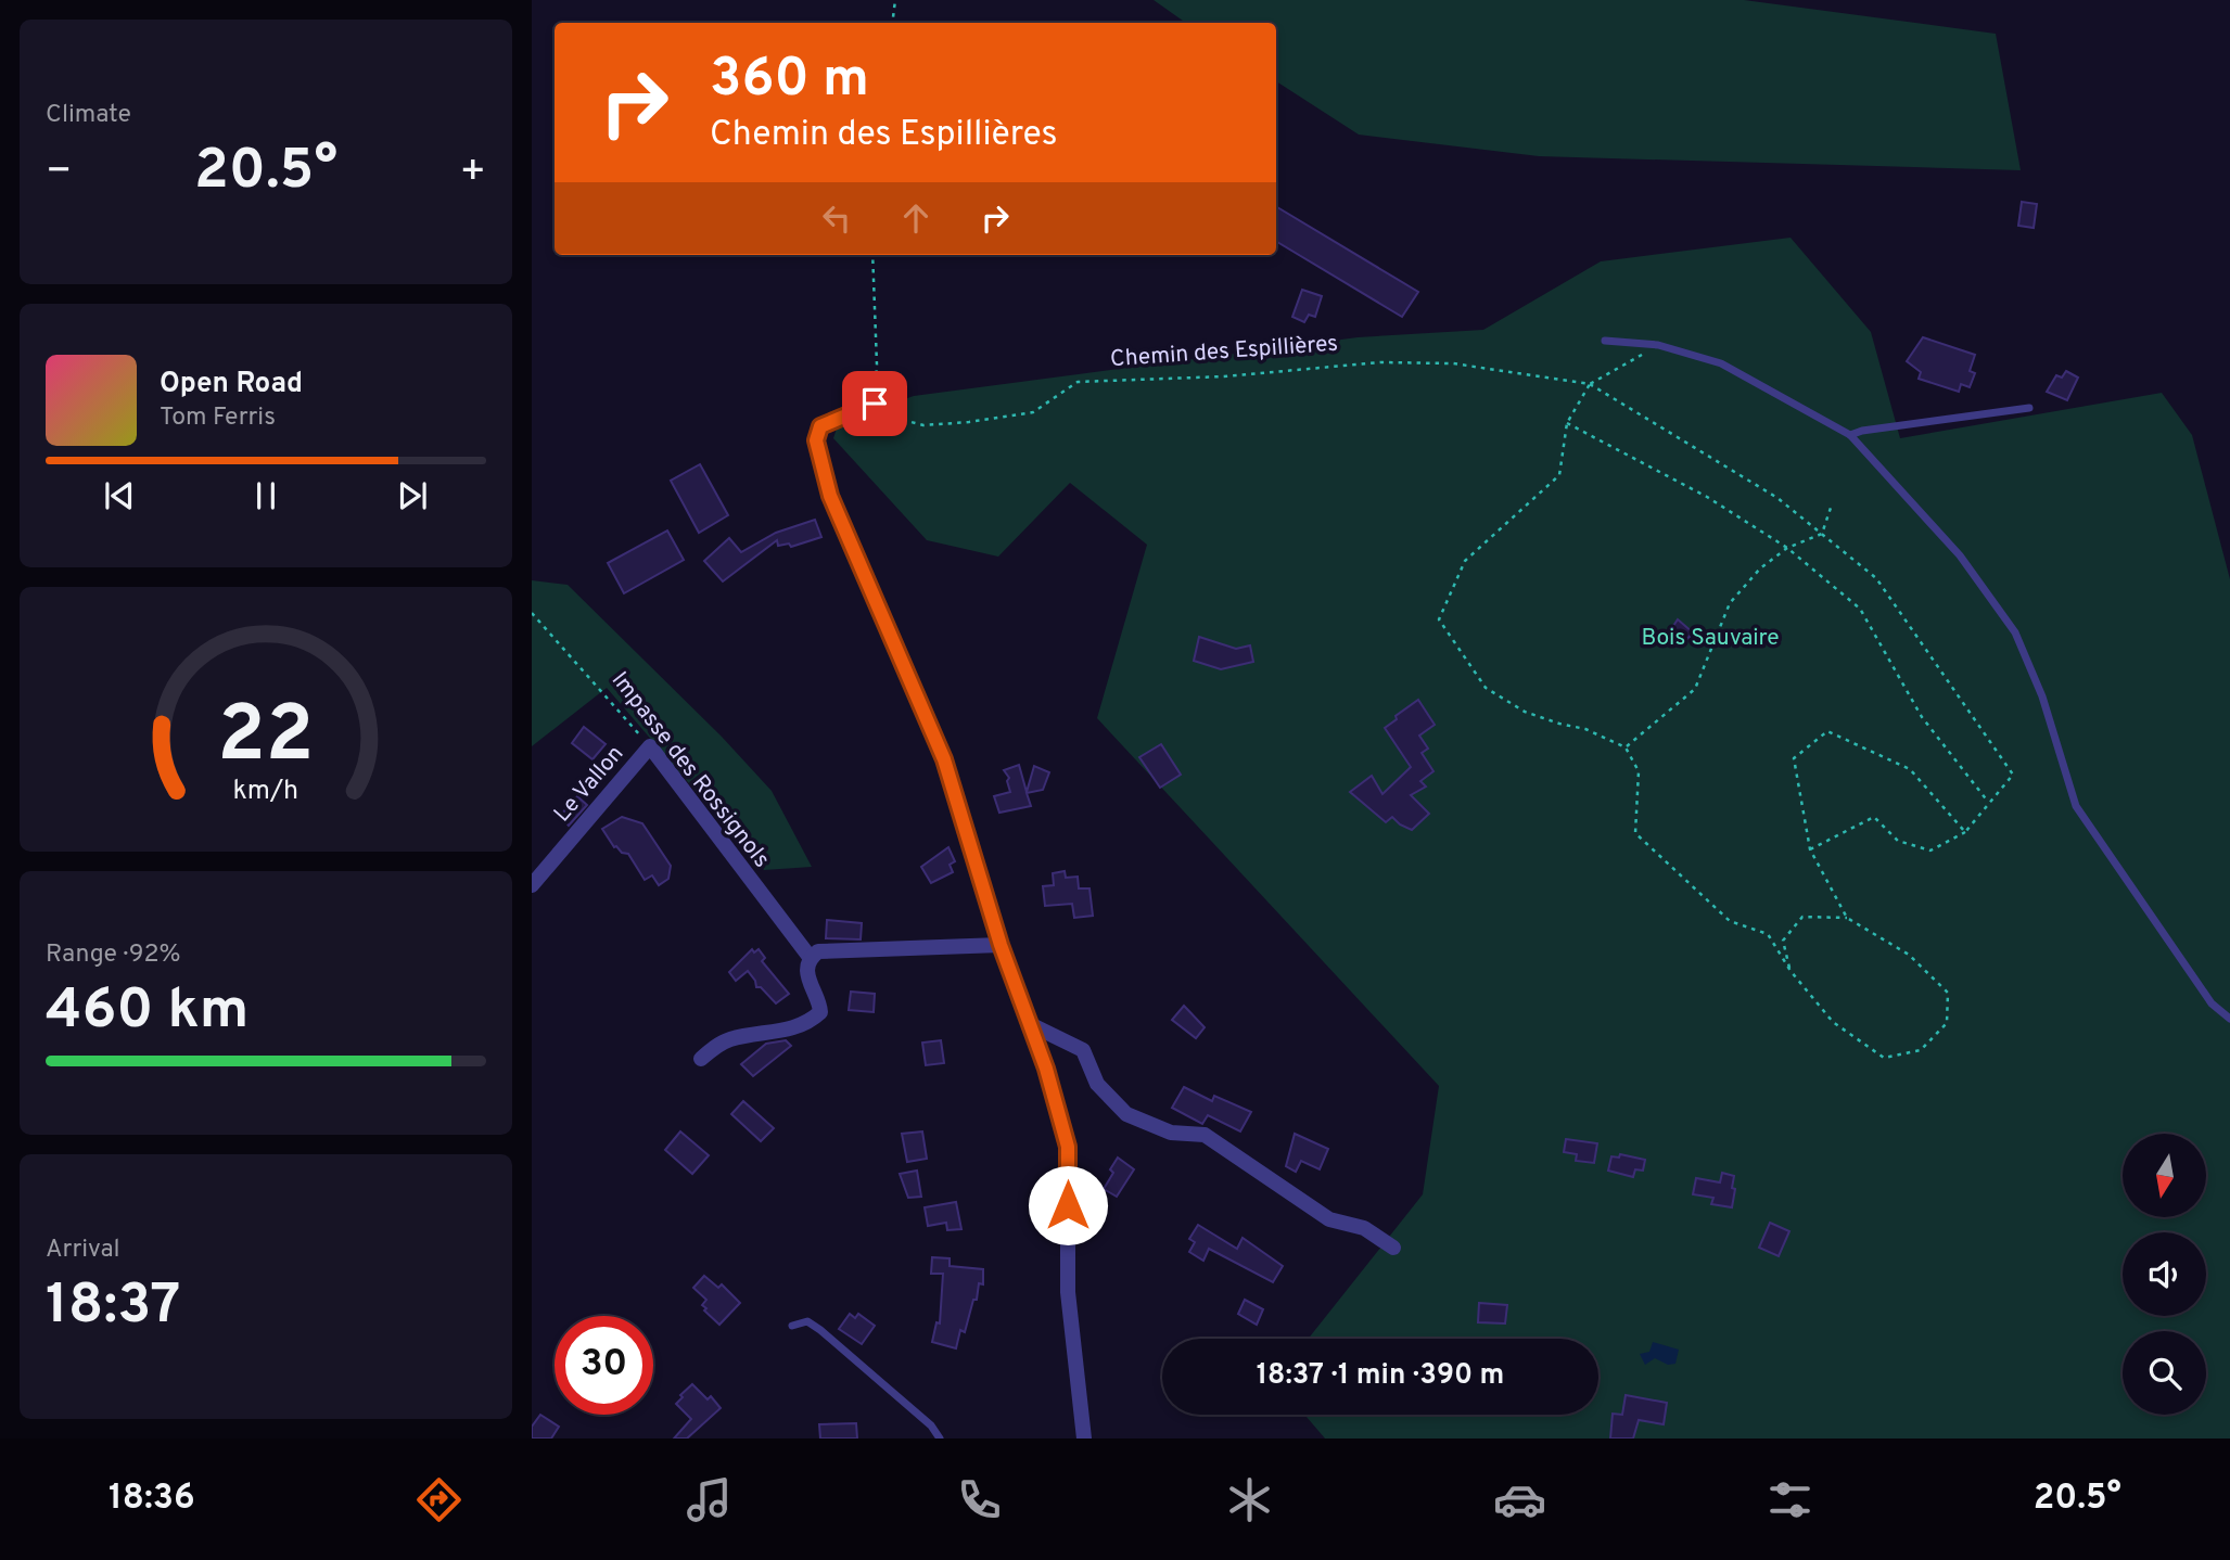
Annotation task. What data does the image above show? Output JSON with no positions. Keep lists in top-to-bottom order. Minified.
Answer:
{"streets":{"street":["Impasse des Rossignols","Le Vallon"],"path":["Chemin des Espillières"]},"crossings":[["Impasse des Rossignols","Le Vallon"]],"parks":["Bois Sauvaire"],"north":"bottom","page":{"tile":["Climate",["Range · 92%","460 km"],["Arrival","18:37"]],"turn":["360 m","Chemin des Espillières"],"heat":["−","20.5°","+"],"song":["Open Road","Tom Ferris"],"limit":"30","trip":"18:37 · 1 min · 390 m","tabs":["18:36","20.5°"],"gauge":["22","km/h"]}}
